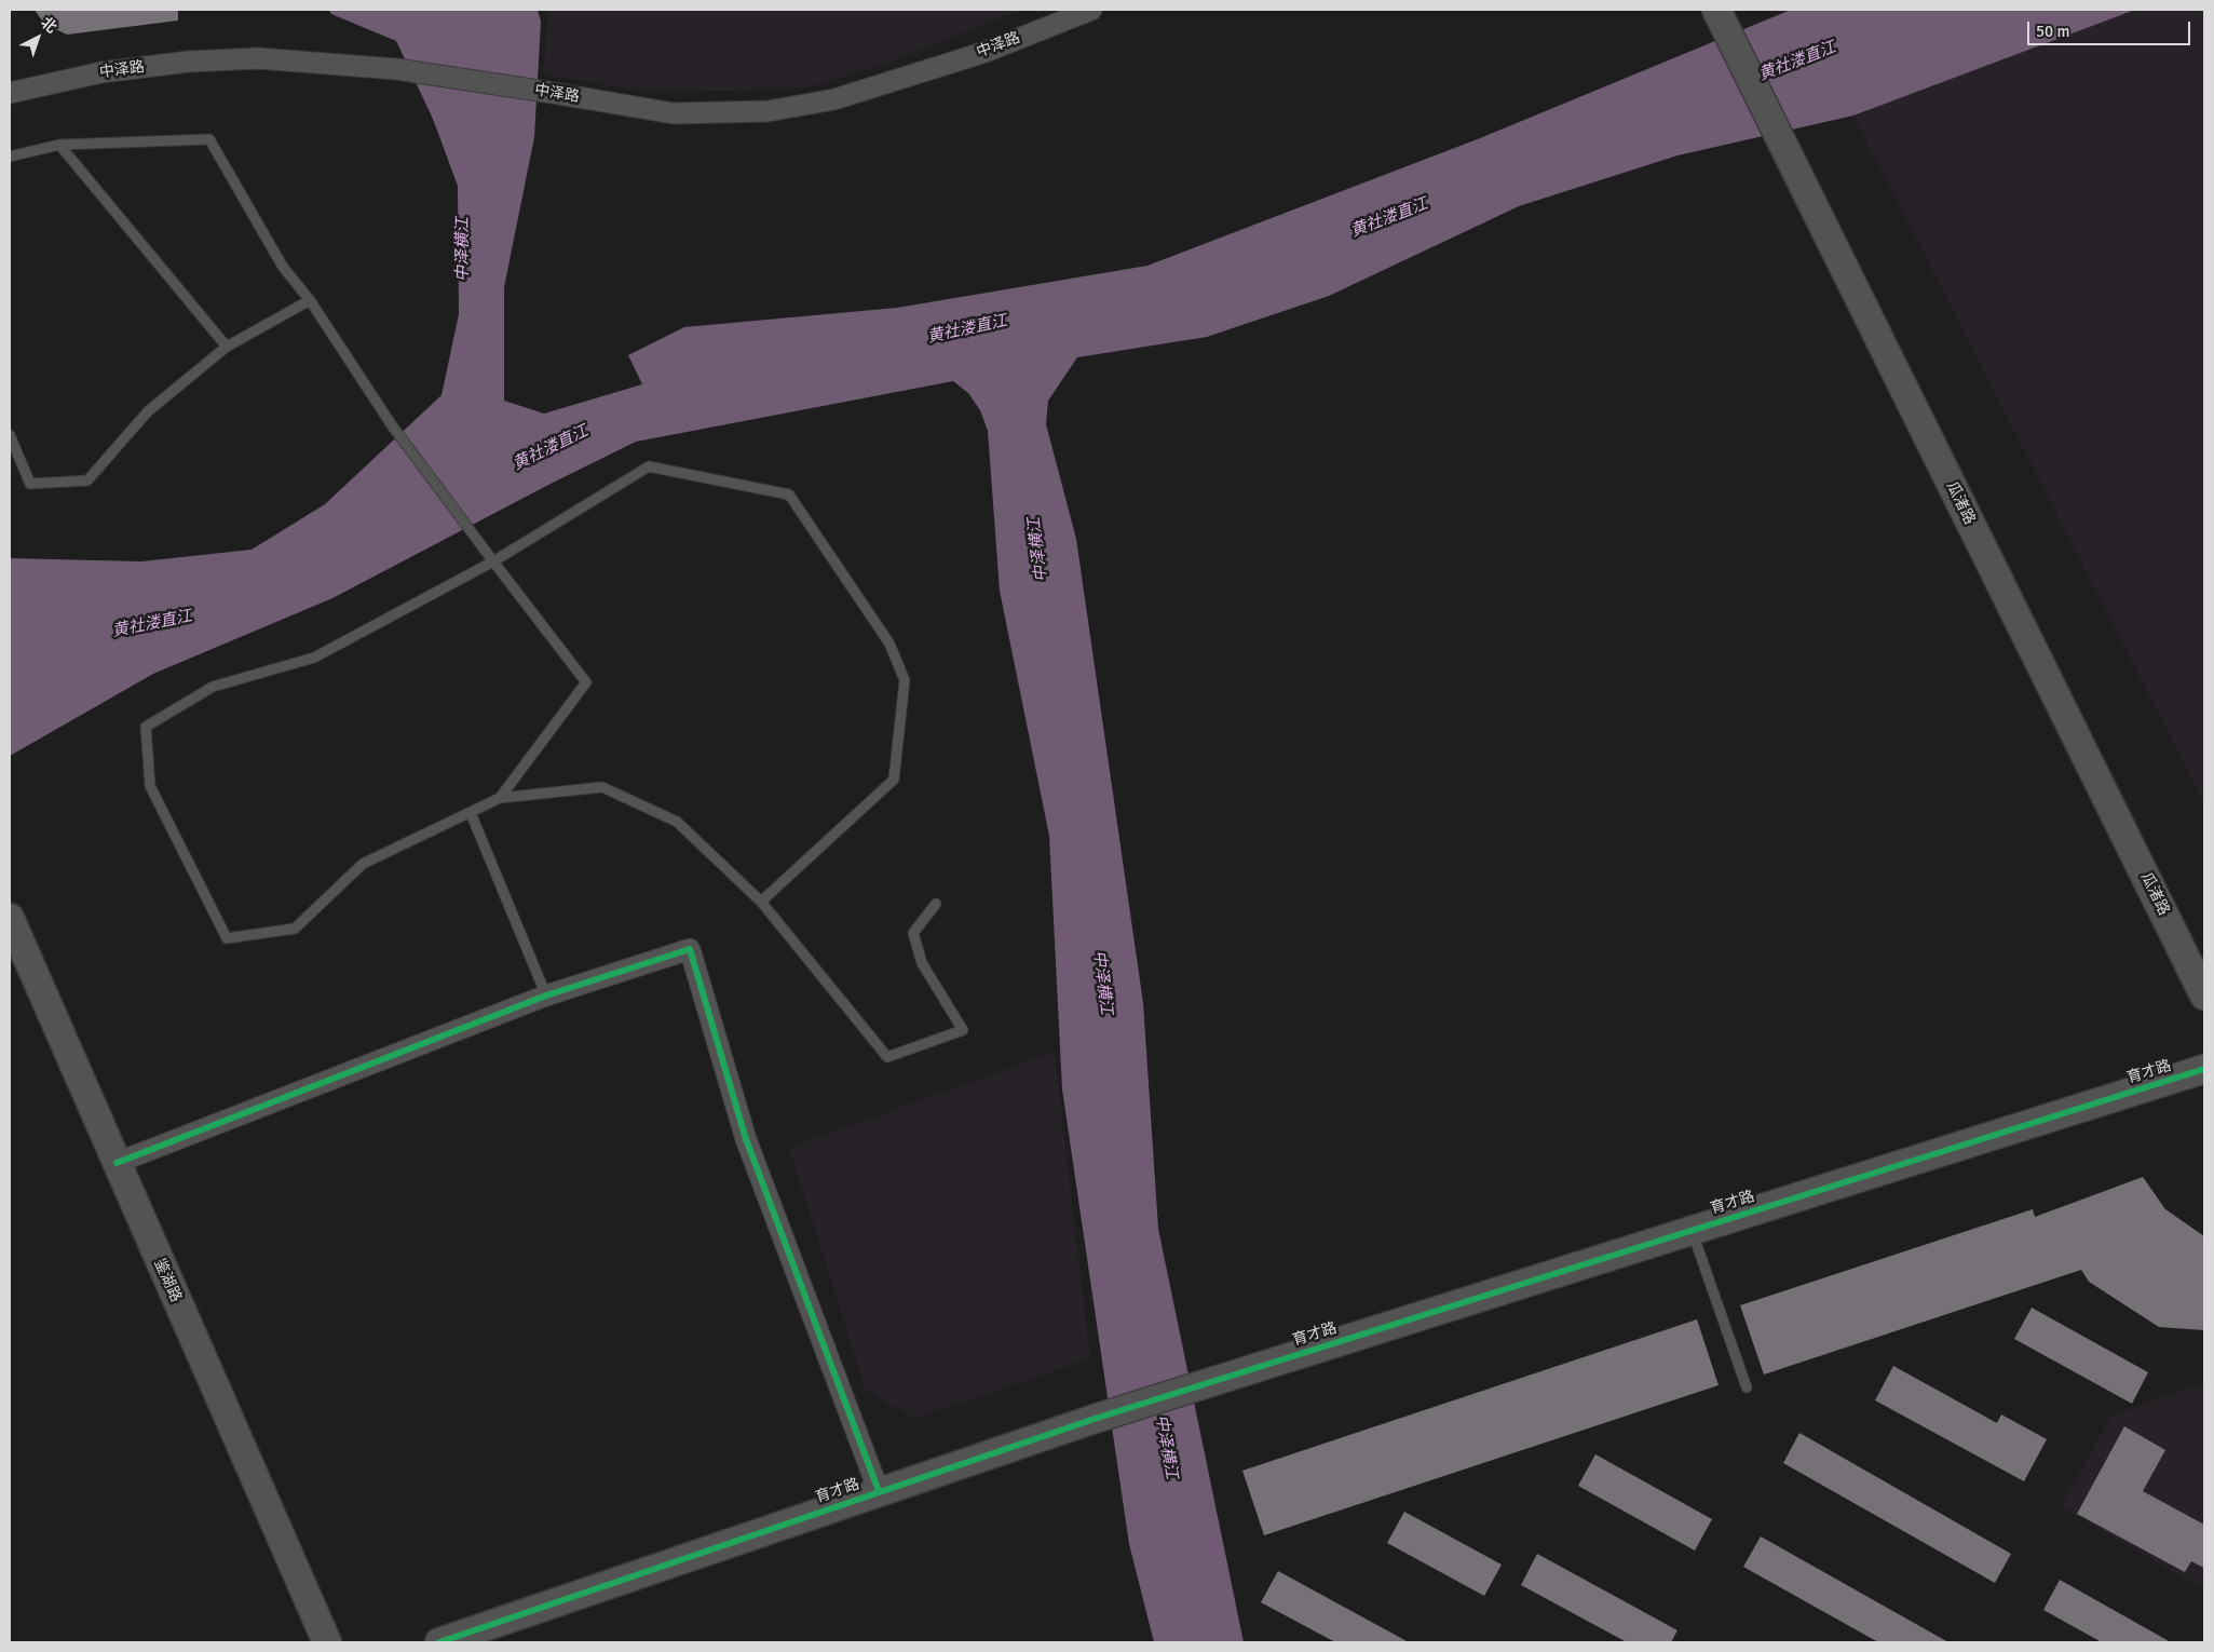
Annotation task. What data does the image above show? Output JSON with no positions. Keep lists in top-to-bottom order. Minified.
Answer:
{"streets":{"street":["中泽路","瓜渚路","育才路","鉴湖路"]},"water":["黄社溇直江","中泽横江"],"scale_bar":"50 m","north":"top right"}
